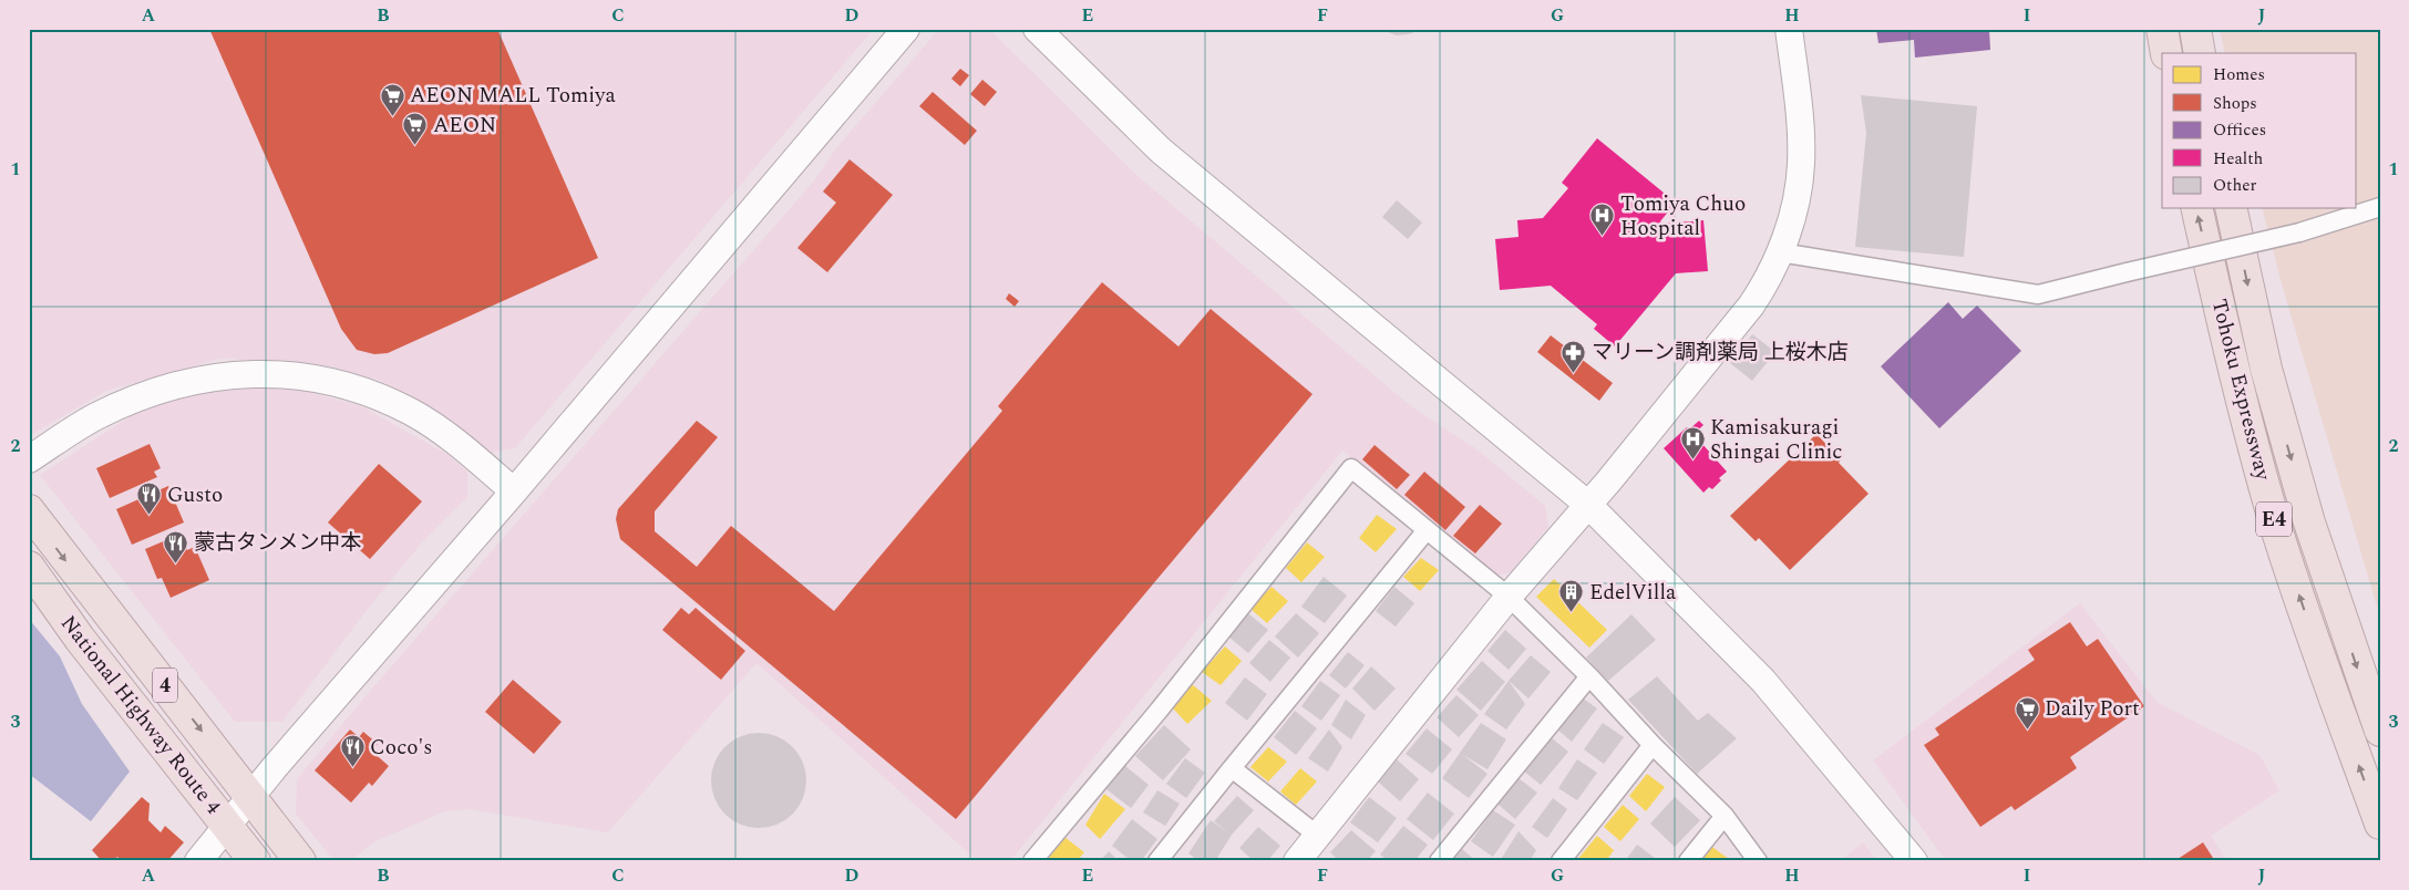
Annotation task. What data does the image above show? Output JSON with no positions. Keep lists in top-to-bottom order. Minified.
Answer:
{"streets":{"highway":["Tohoku Expressway","E4","4","National Highway Route 4"]},"places":{"supermarket":["AEON MALL Tomiya","AEON","Daily Port"],"hospital":["Tomiya Chuo Hospital","Kamisakuragi Shingai Clinic"],"pharmacy":["マリーン調剤薬局 上桜木店"],"restaurant":["Gusto","蒙古タンメン中本","Coco's"],"building":["EdelVilla"]},"legend":["Homes","Shops","Offices","Health","Other"],"grid":{"columns":["A","B","C","D","E","F","G","H","I","J"],"rows":["1","2","3"]}}
